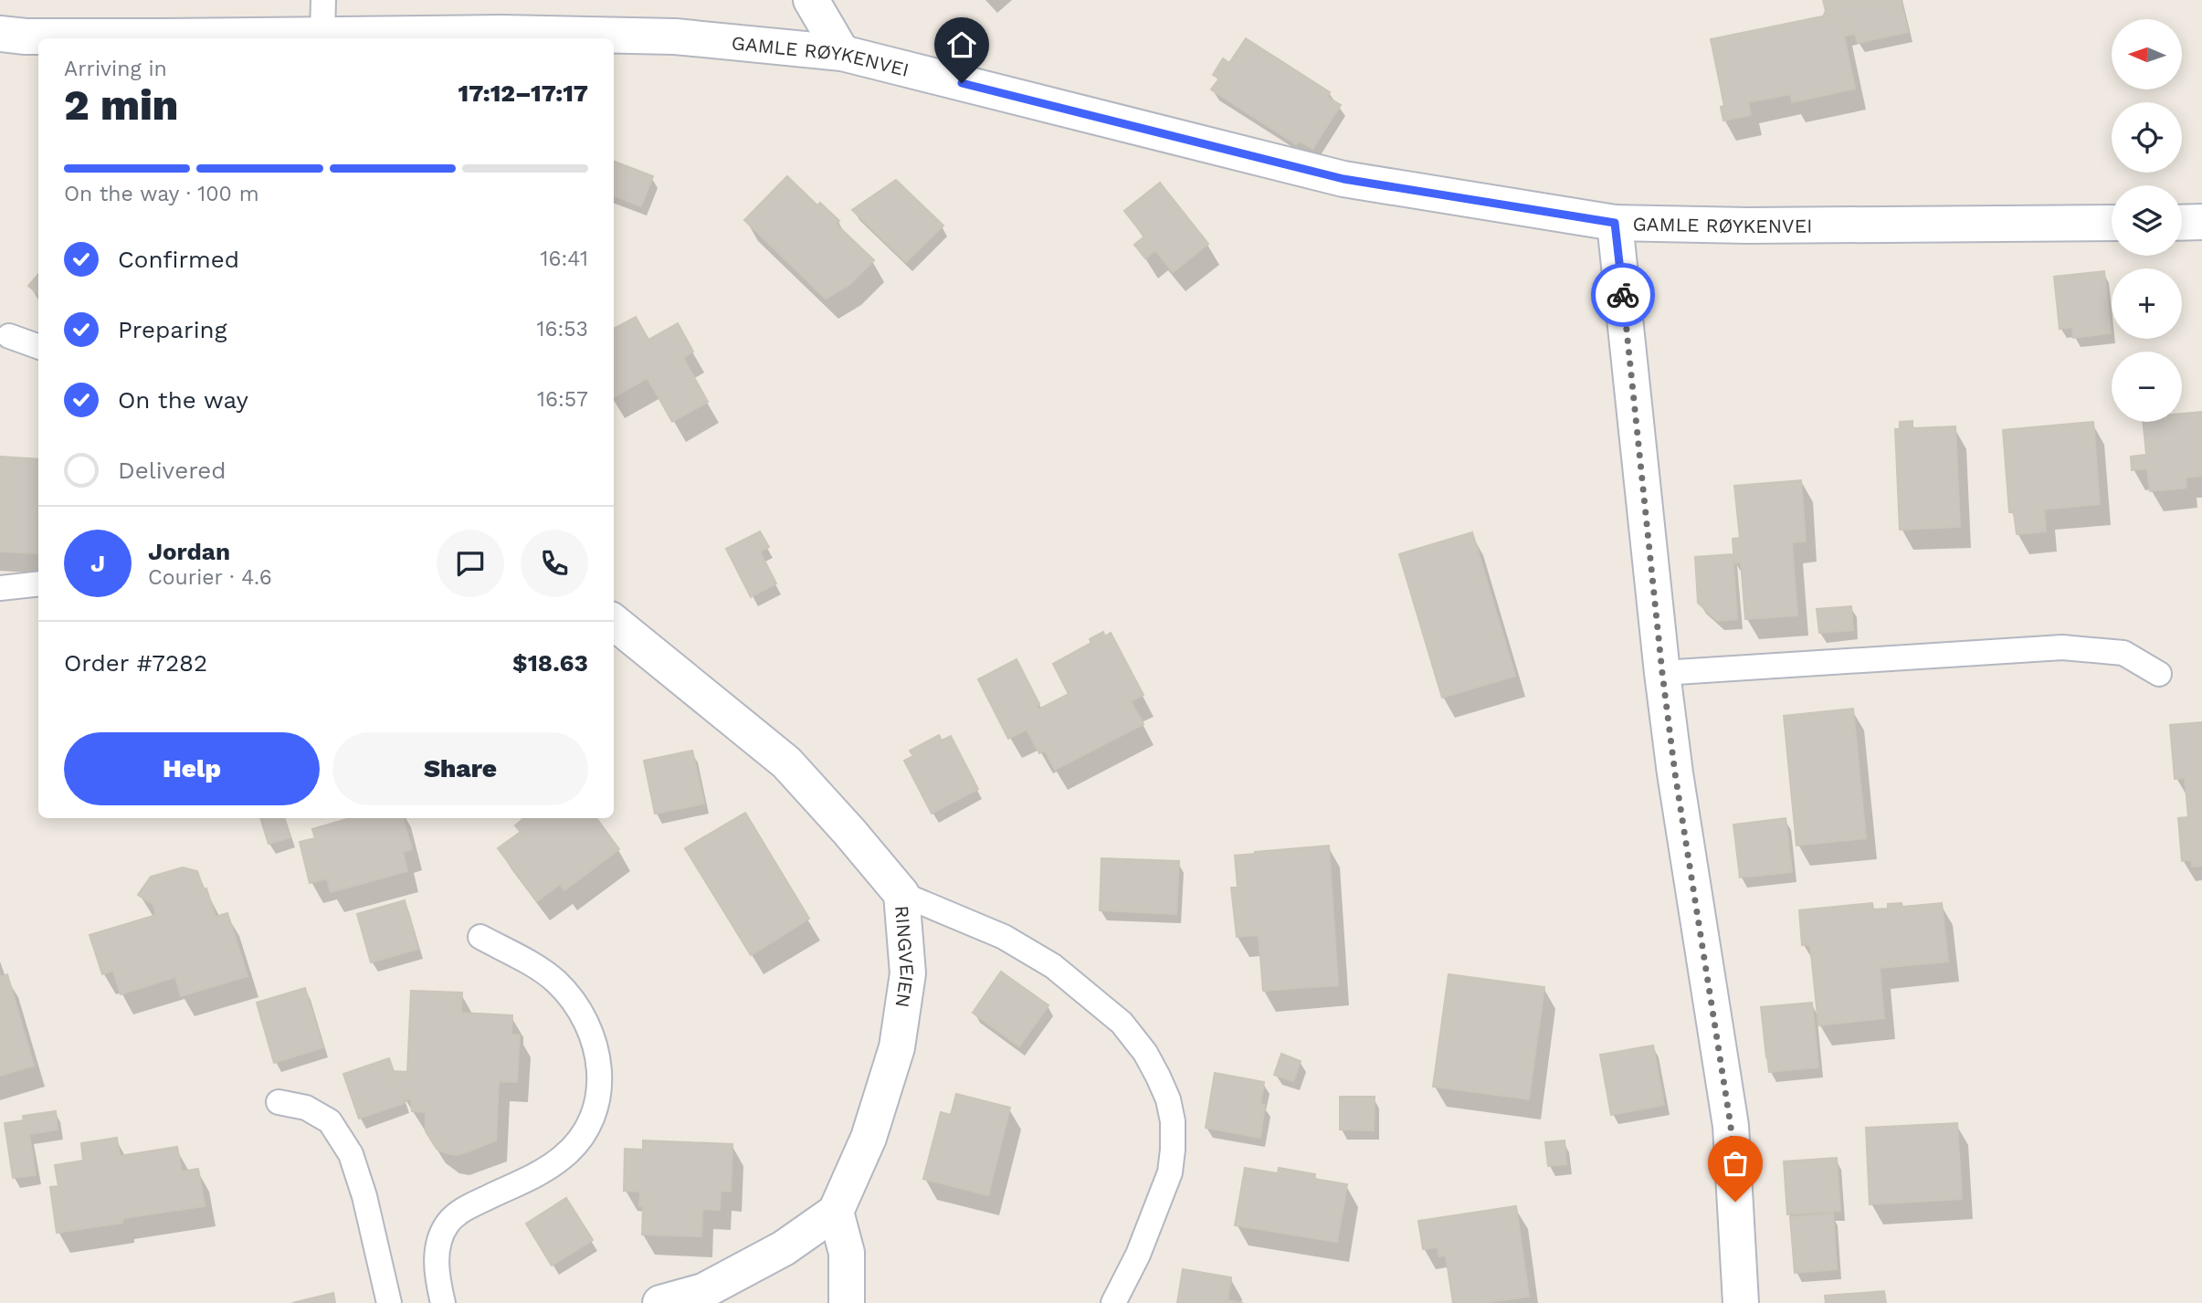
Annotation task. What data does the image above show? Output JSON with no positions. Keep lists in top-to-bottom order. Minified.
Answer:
{"streets":{"street":["GAMLE RØYKENVEI","RINGVEIEN"]},"north":"left","page":{"map_buttons":["+","−"],"heading":["2 min","Arriving in","17:12–17:17"],"panel":["Jordan","Courier · 4.6","Order #7282","$18.63"],"bar":"On the way · 100 m","list":[["Confirmed","16:41"],["Preparing","16:53"],["On the way","16:57"],"Delivered"],"round":"J","buttons":["Help","Share"]}}
